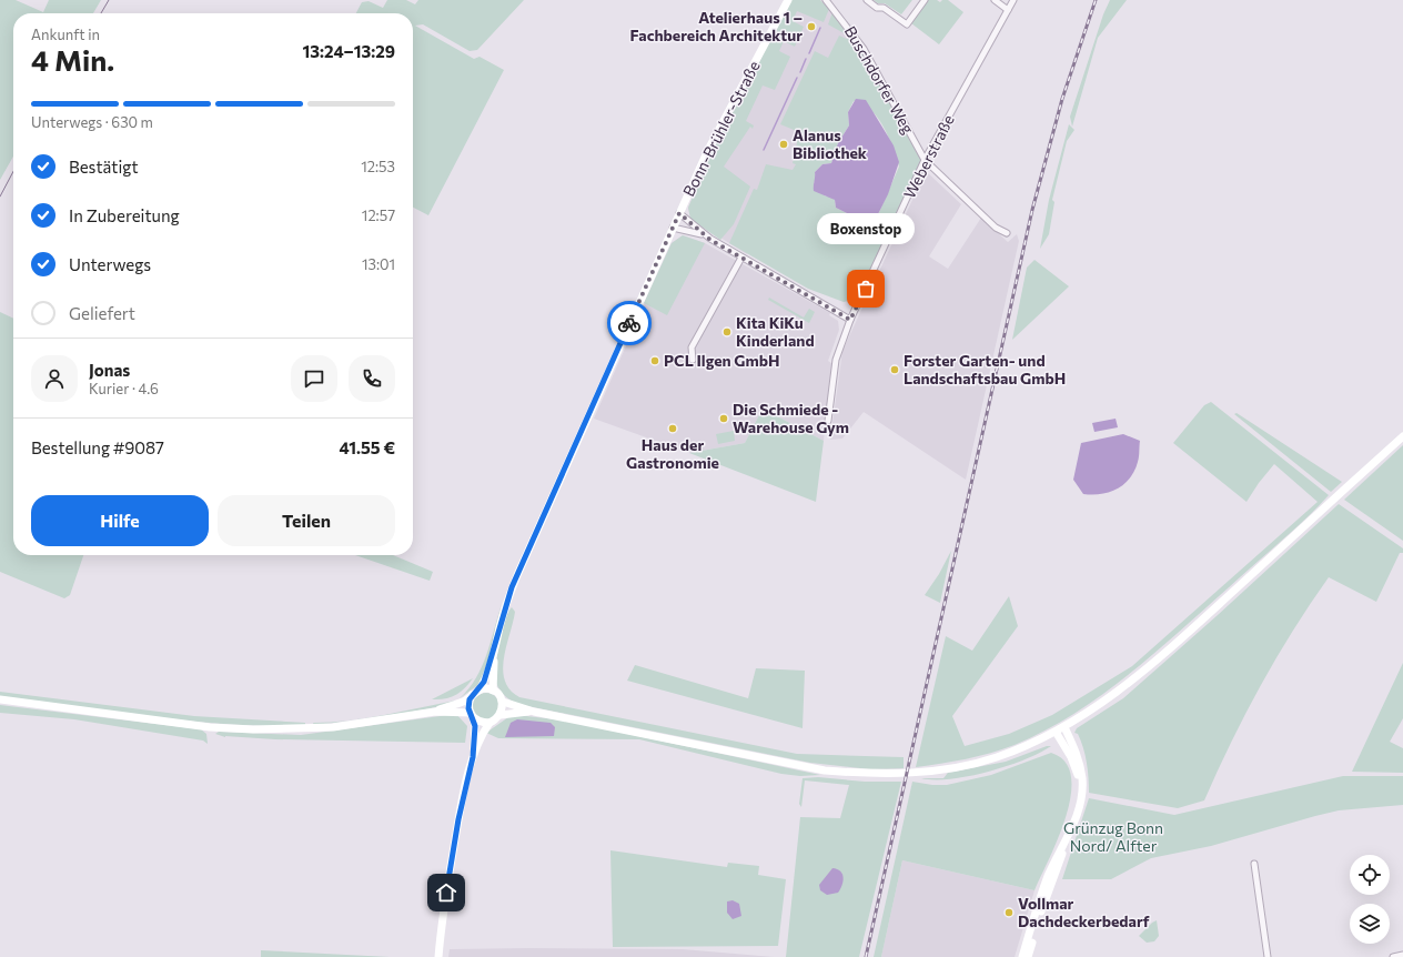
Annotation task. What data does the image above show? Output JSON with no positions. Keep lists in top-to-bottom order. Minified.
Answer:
{"streets":{"main road":["Bonn-Brühler-Straße"],"street":["Buschdorfer Weg","Weberstraße"]},"crossings":[["Buschdorfer Weg","Weberstraße"]],"parks":["Grünzug Bonn Nord/ Alfter"],"places":["Atelierhaus 1 – Fachbereich Architektur","Alanus Bibliothek","Boxenstop","Kita KiKu Kinderland","PCL Ilgen GmbH","Forster Garten- und Landschaftsbau GmbH","Die Schmiede - Warehouse Gym","Haus der Gastronomie","Vollmar Dachdeckerbedarf"],"page":{"heading":["4 Min.","Ankunft in","13:24–13:29"],"panel":["Jonas","Kurier · 4.6","Bestellung #9087","41.55 €"],"bar":"Unterwegs · 630 m","list":[["Bestätigt","12:53"],["In Zubereitung","12:57"],["Unterwegs","13:01"],"Geliefert"],"bubble":"Boxenstop","buttons":["Hilfe","Teilen"]}}
